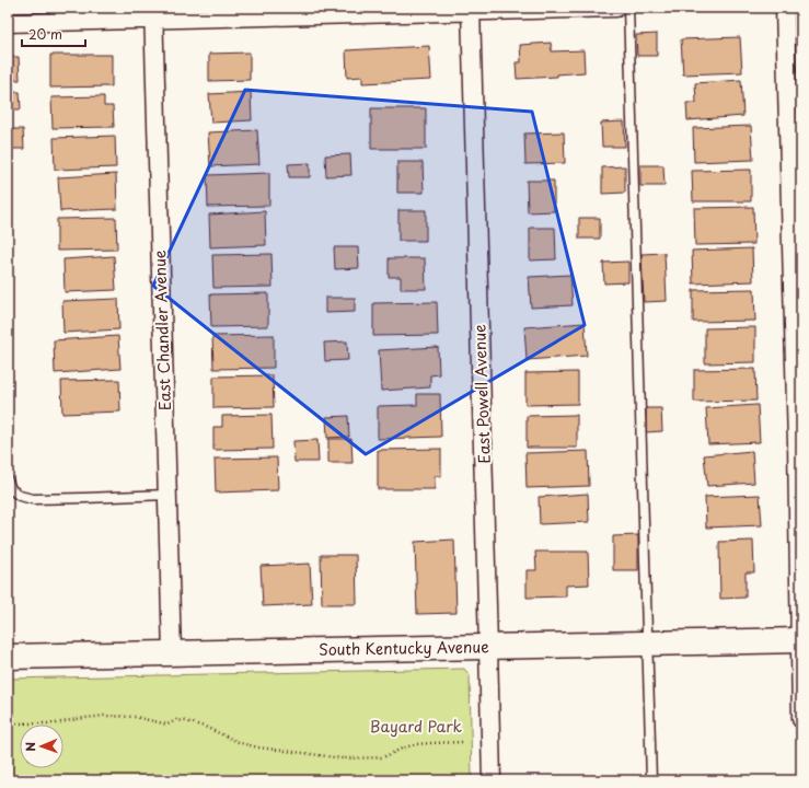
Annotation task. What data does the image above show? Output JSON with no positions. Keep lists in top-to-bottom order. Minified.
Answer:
{"streets":{"street":["East Chandler Avenue","East Powell Avenue","South Kentucky Avenue"]},"crossings":[["East Chandler Avenue","South Kentucky Avenue"],["East Powell Avenue","South Kentucky Avenue"]],"parks":["Bayard Park"],"scale_bar":"20 m","north":"left"}
